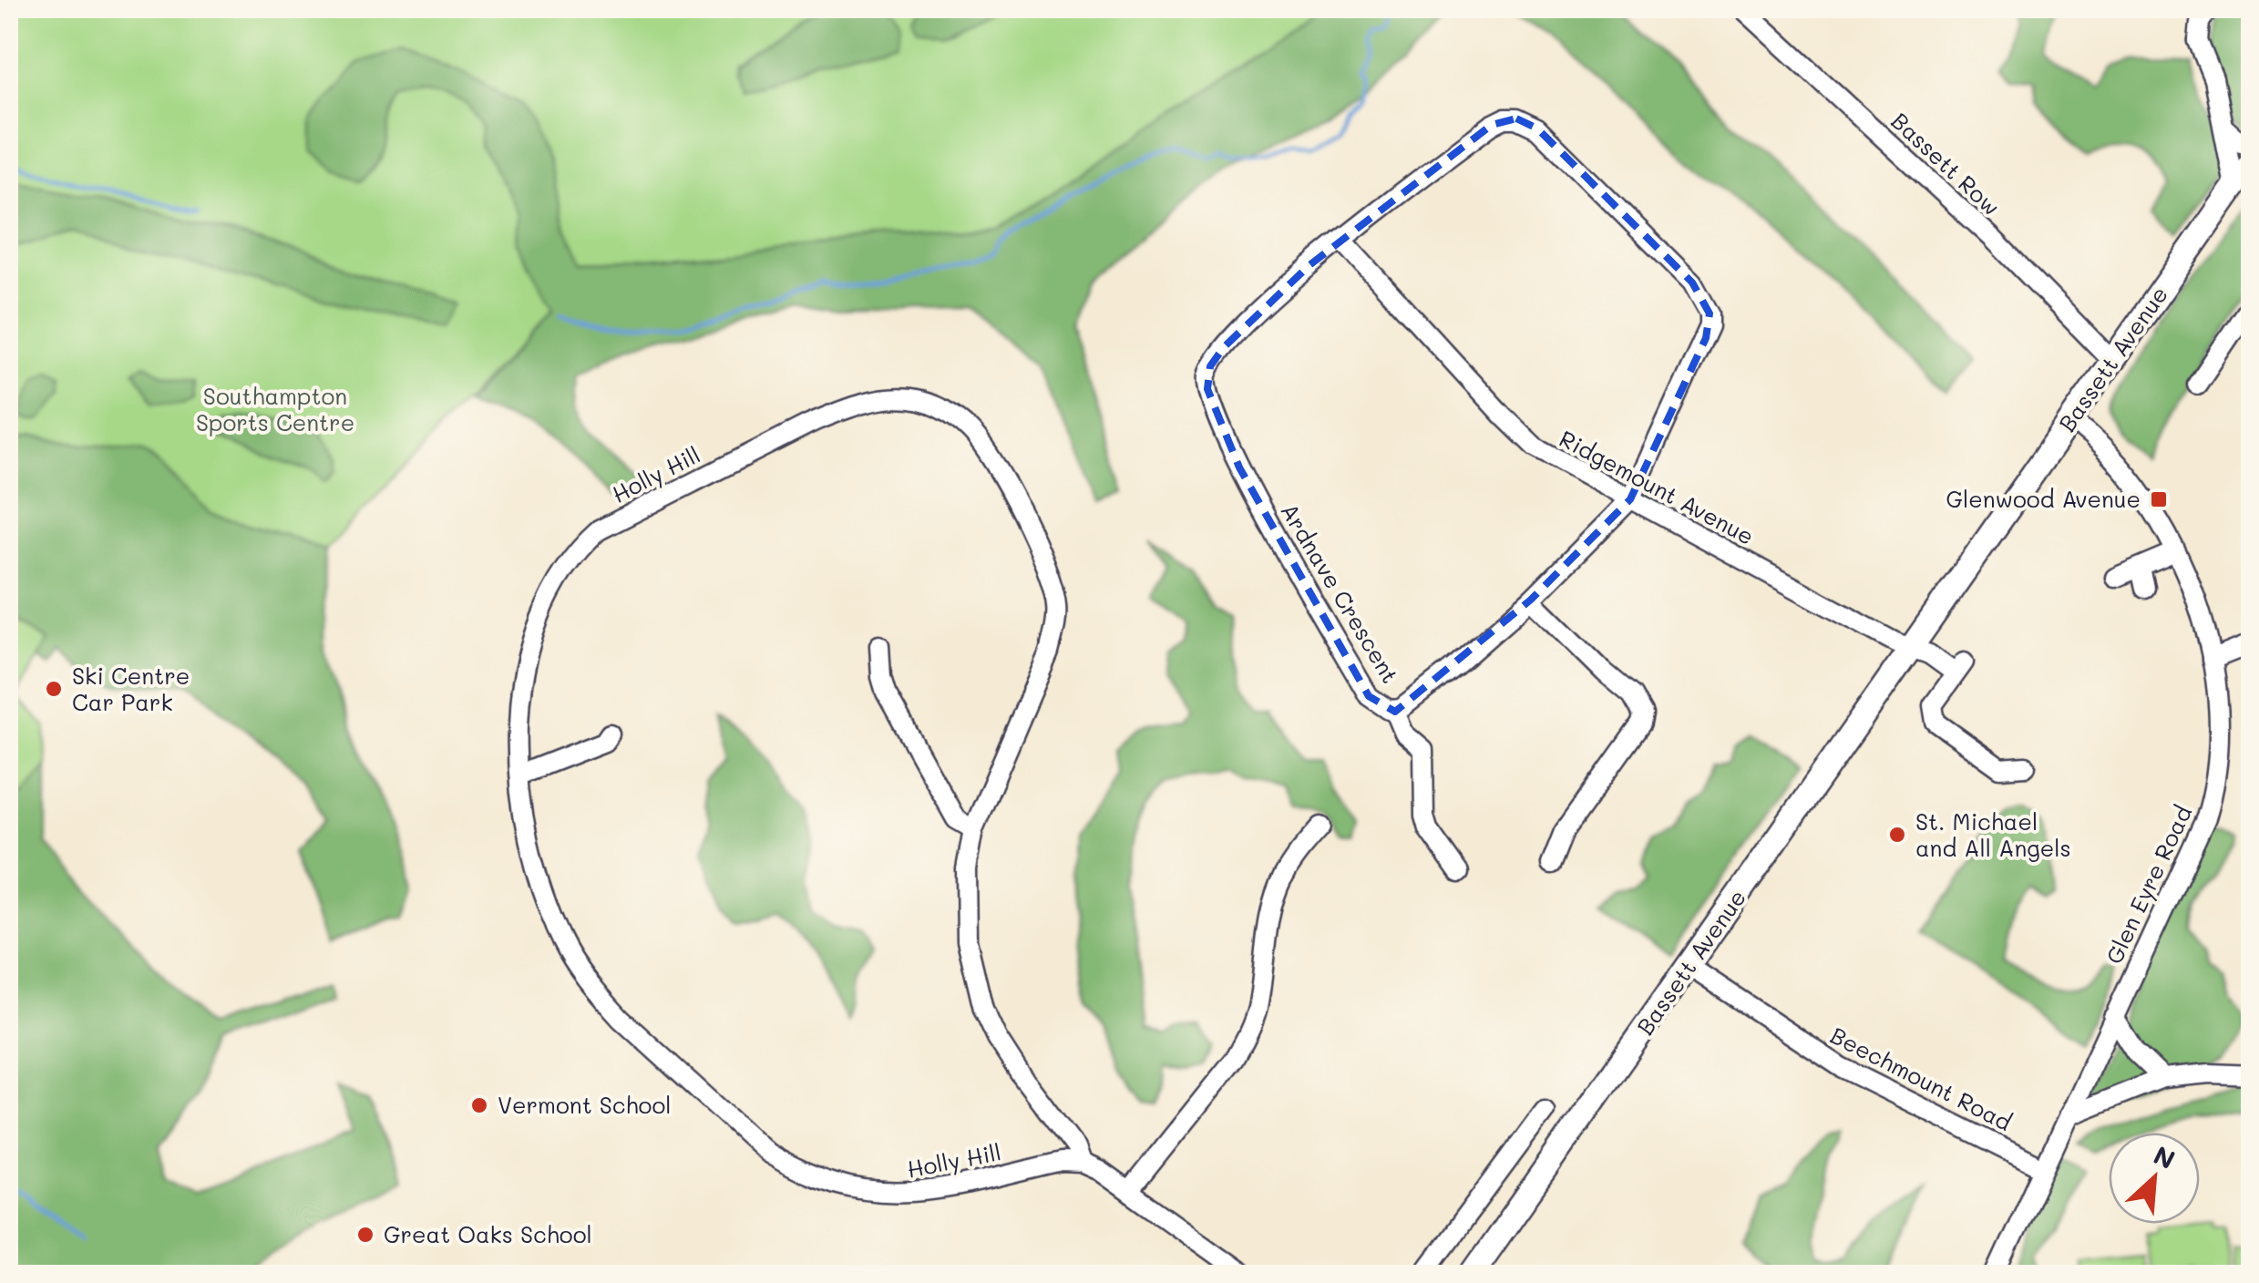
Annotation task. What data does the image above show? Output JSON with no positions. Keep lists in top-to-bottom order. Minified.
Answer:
{"streets":{"main road":["Bassett Avenue"],"street":["Bassett Row","Holly Hill","Ridgemount Avenue","Ardnave Crescent","Glen Eyre Road","Beechmount Road"]},"crossings":[["Bassett Row","Bassett Avenue"],["Bassett Avenue","Ridgemount Avenue"],["Bassett Avenue","Glen Eyre Road"],["Bassett Avenue","Beechmount Road"],["Ridgemount Avenue","Ardnave Crescent"],["Glen Eyre Road","Beechmount Road"]],"parks":["Southampton Sports Centre"],"places":{"transit":["Glenwood Avenue"],"other":["Ski Centre Car Park","St. Michael and All Angels","Vermont School","Great Oaks School"]},"north":"top right"}
